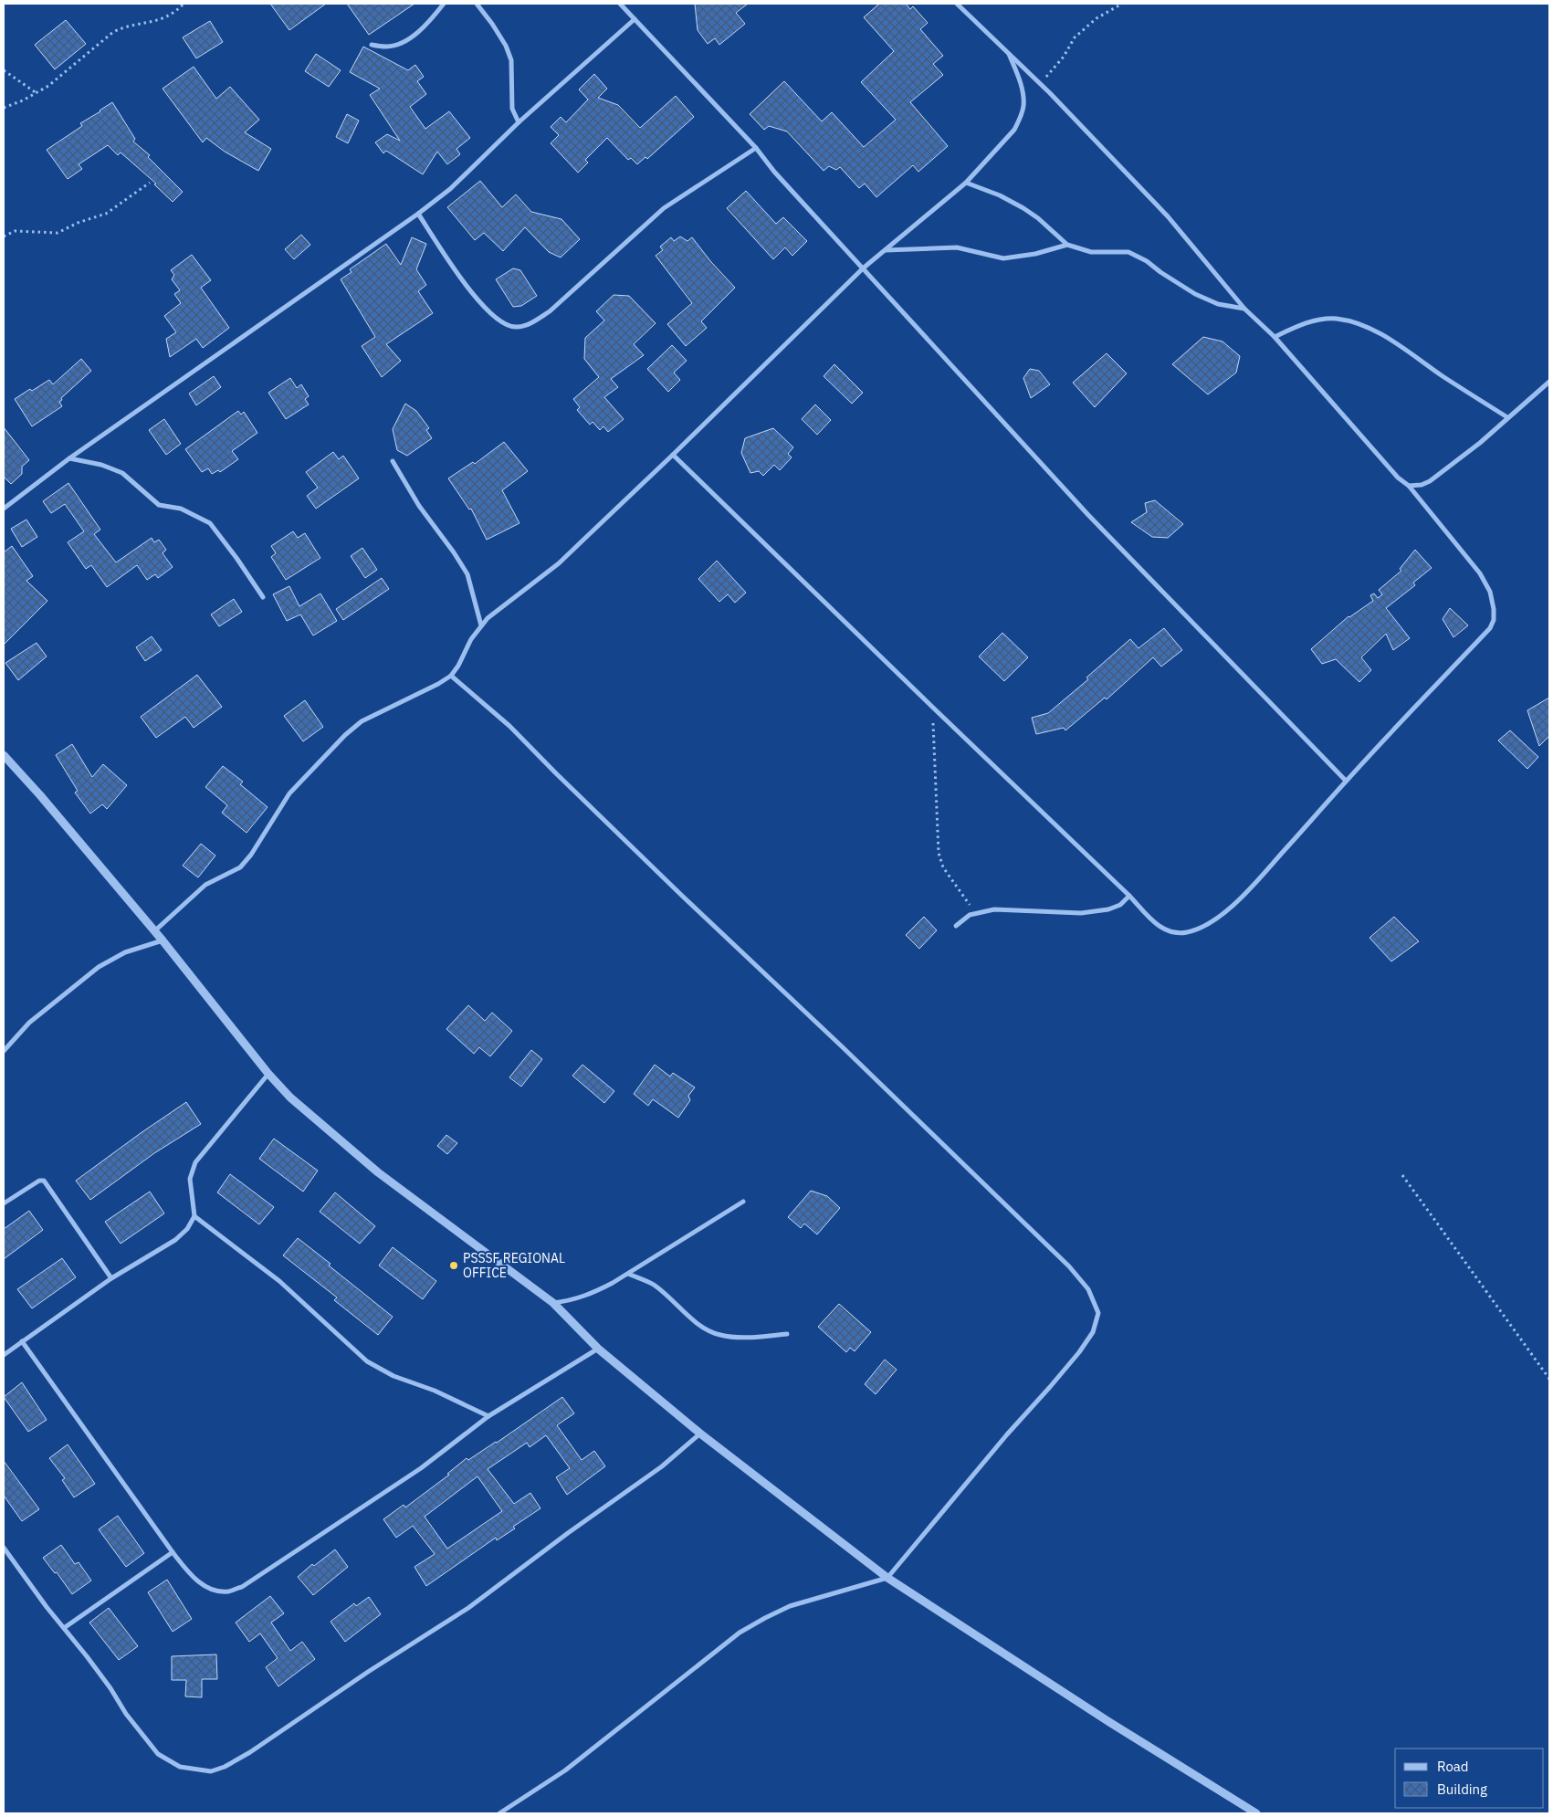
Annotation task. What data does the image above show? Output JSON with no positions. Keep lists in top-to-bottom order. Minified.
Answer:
{"places":["PSSSF REGIONAL OFFICE"],"legend":["Road","Building"]}
